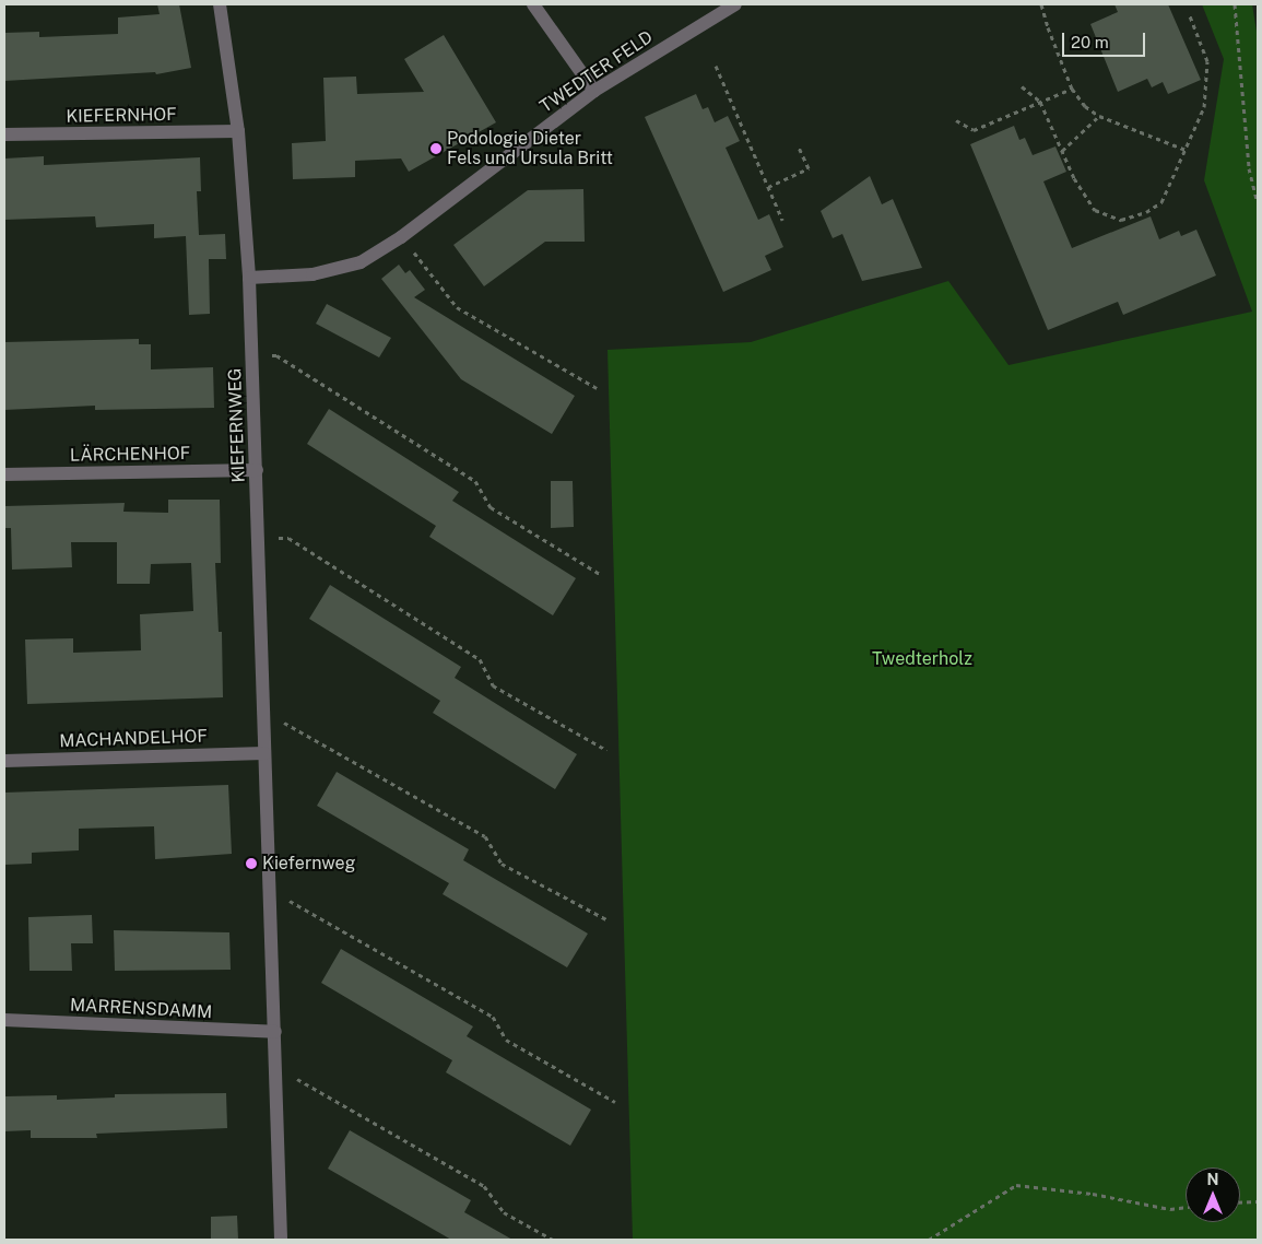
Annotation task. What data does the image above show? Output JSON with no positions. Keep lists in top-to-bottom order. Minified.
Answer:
{"streets":{"street":["TWEDTER FELD","KIEFERNHOF","KIEFERNWEG","LÄRCHENHOF","MACHANDELHOF","MARRENSDAMM"]},"crossings":[["TWEDTER FELD","KIEFERNWEG"],["KIEFERNHOF","KIEFERNWEG"],["KIEFERNWEG","LÄRCHENHOF"],["KIEFERNWEG","MACHANDELHOF"],["KIEFERNWEG","MARRENSDAMM"]],"parks":["Twedterholz"],"places":["Podologie Dieter Fels und Ursula Britt","Kiefernweg"],"scale_bar":"20 m","north":"top"}
